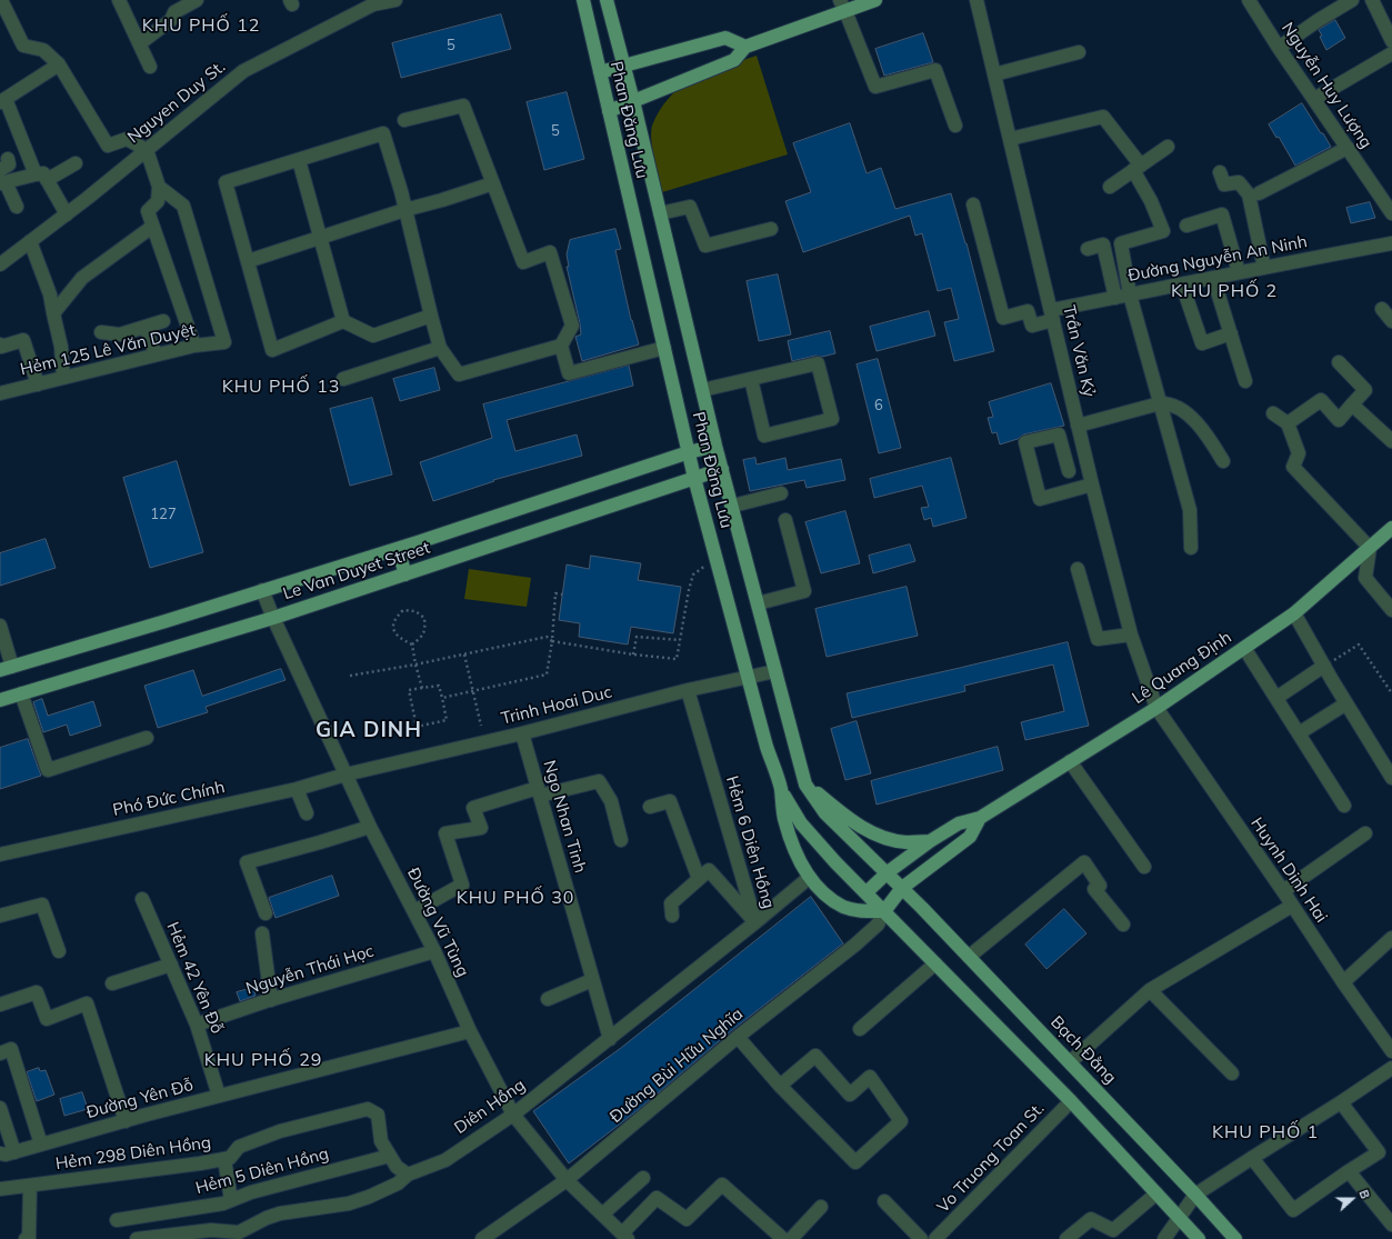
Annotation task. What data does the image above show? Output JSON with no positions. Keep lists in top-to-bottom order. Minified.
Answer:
{"streets":{"main road":["Phan Đăng Lưu","Le Van Duyet Street","Lê Quang Định","Bạch Đằng"],"street":["Nguyễn Huy Lượng","Nguyen Duy St.","Đường Nguyễn An Ninh","Hẻm 125 Lê Văn Duyệt","Trần Văn Kỷ","Trinh Hoai Duc","Phó Đức Chính","Ngo Nhan Tinh","Hẻm 6 Diên Hồng","Huynh Dinh Hai","Đường Vũ Tùng","Nguyễn Thái Học","Hẻm 42 Yên Đỗ","Đường Bùi Hữu Nghĩa","Đường Yên Đỗ","Diên Hồng","Hẻm 298 Diên Hồng","Vo Truong Toan St.","Hẻm 5 Diên Hồng"]},"crossings":[["Phan Đăng Lưu","Le Van Duyet Street"],["Phan Đăng Lưu","Lê Quang Định"],["Phan Đăng Lưu","Trinh Hoai Duc"],["Phan Đăng Lưu","Bạch Đằng"],["Phan Đăng Lưu","Đường Bùi Hữu Nghĩa"],["Đường Nguyễn An Ninh","Trần Văn Kỷ"],["Trần Văn Kỷ","Lê Quang Định"],["Trần Văn Kỷ","Huynh Dinh Hai"],["Le Van Duyet Street","Đường Vũ Tùng"],["Lê Quang Định","Huynh Dinh Hai"],["Lê Quang Định","Bạch Đằng"],["Lê Quang Định","Đường Bùi Hữu Nghĩa"],["Trinh Hoai Duc","Phó Đức Chính"],["Trinh Hoai Duc","Ngo Nhan Tinh"],["Trinh Hoai Duc","Hẻm 6 Diên Hồng"],["Trinh Hoai Duc","Đường Vũ Tùng"],["Phó Đức Chính","Đường Vũ Tùng"],["Ngo Nhan Tinh","Diên Hồng"],["Hẻm 6 Diên Hồng","Diên Hồng"],["Đường Vũ Tùng","Nguyễn Thái Học"],["Đường Vũ Tùng","Đường Bùi Hữu Nghĩa"],["Đường Vũ Tùng","Đường Yên Đỗ"],["Đường Vũ Tùng","Diên Hồng"],["Nguyễn Thái Học","Hẻm 42 Yên Đỗ"],["Hẻm 42 Yên Đỗ","Đường Yên Đỗ"],["Diên Hồng","Hẻm 298 Diên Hồng"],["Hẻm 298 Diên Hồng","Hẻm 5 Diên Hồng"]],"districts":["KHU PHỐ 12","KHU PHỐ 2","KHU PHỐ 13","GIA DINH","KHU PHỐ 30","KHU PHỐ 29","KHU PHỐ 1"],"house_numbers":["5","5","6","127"],"north":"right"}
